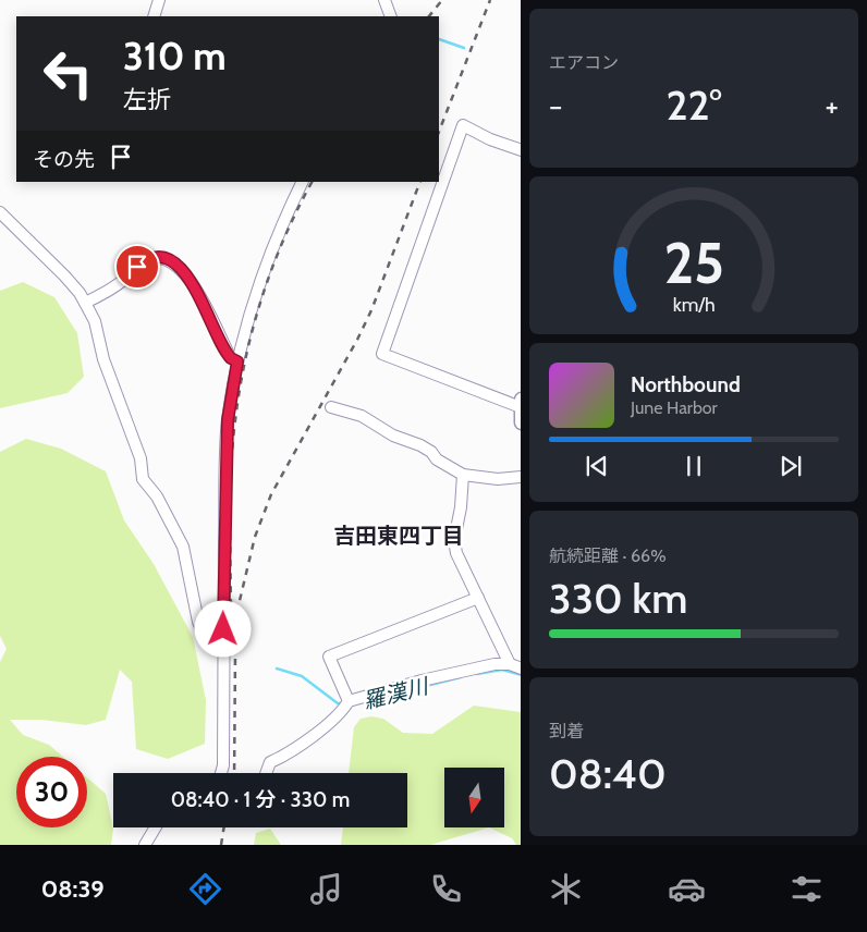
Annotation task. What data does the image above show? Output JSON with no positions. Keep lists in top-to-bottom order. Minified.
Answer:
{"districts":["吉田東四丁目"],"water":["羅漢川"],"north":"bottom","page":{"tile":["エアコン",["航続距離 · 66%","330 km"],["到着","08:40"]],"turn":["310 m","左折"],"heat":["−","22°","+"],"then":"その先","song":["Northbound","June Harbor"],"limit":"30","trip":"08:40 · 1 分 · 330 m","tabs":"08:39","gauge":["25","km/h"]}}
